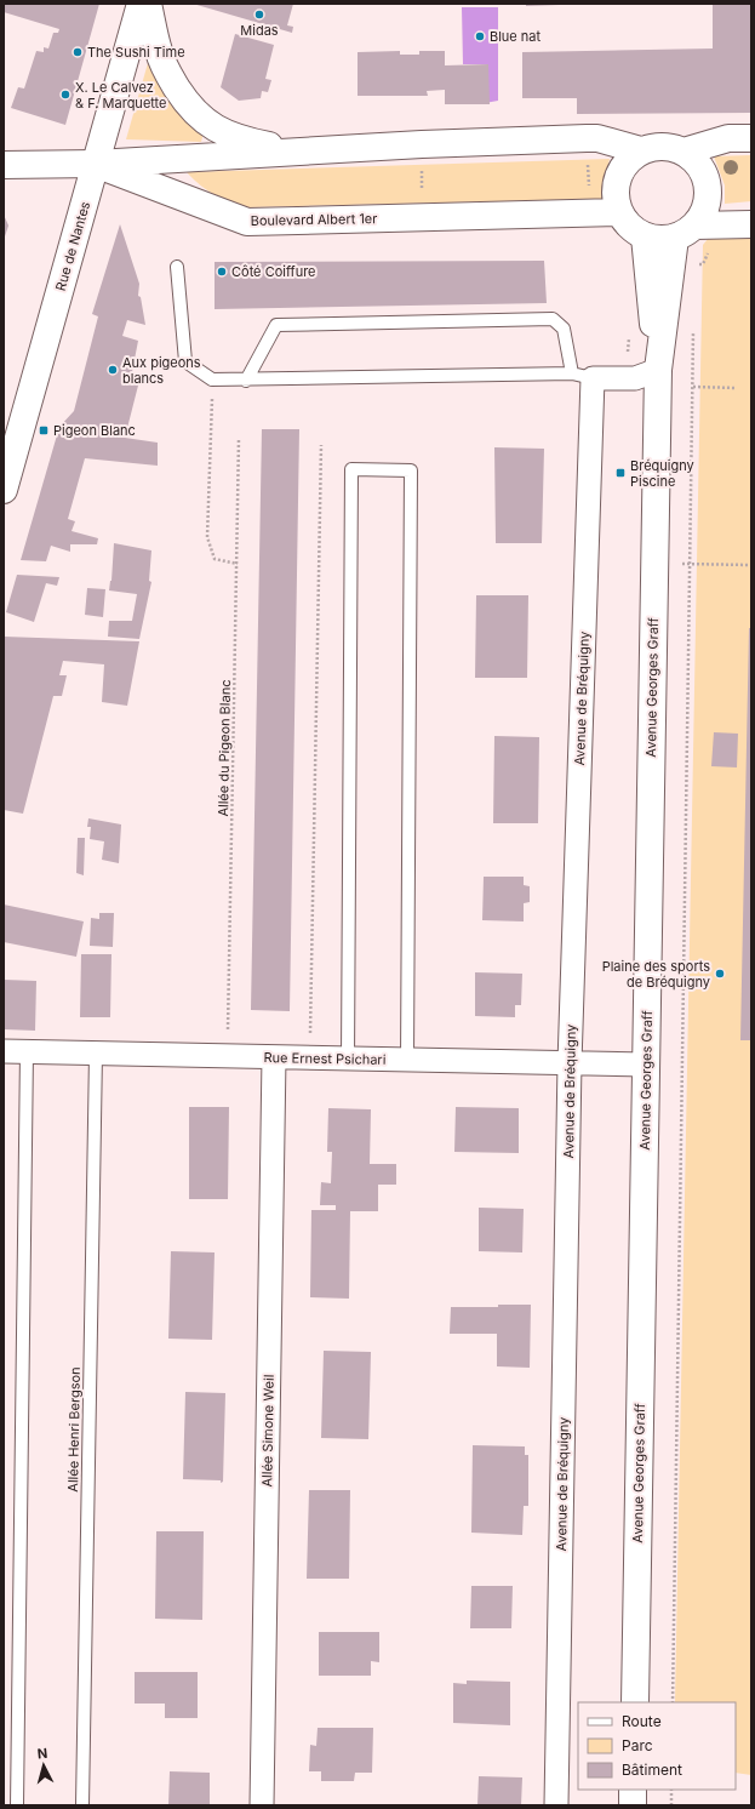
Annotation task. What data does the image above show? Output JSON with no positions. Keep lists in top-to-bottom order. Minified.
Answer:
{"streets":{"main road":["Boulevard Albert 1er","Rue de Nantes","Avenue Georges Graff"],"street":["Avenue de Bréquigny","Rue Ernest Psichari","Allée Simone Weil"],"lane":["Allée Henri Bergson"],"path":["Allée du Pigeon Blanc"]},"crossings":[["Boulevard Albert 1er","Rue de Nantes"],["Boulevard Albert 1er","Avenue Georges Graff"],["Avenue Georges Graff","Rue Ernest Psichari"],["Avenue de Bréquigny","Rue Ernest Psichari"],["Allée du Pigeon Blanc","Rue Ernest Psichari"],["Rue Ernest Psichari","Allée Henri Bergson"],["Rue Ernest Psichari","Allée Simone Weil"]],"places":{"other":["Midas","Blue nat","The Sushi Time","X. Le Calvez & F. Marquette","Côté Coiffure","Aux pigeons blancs","Plaine des sports de Bréquigny"],"transit":["Pigeon Blanc","Bréquigny Piscine"]},"legend":["Route","Parc","Bâtiment"],"north":"top"}
